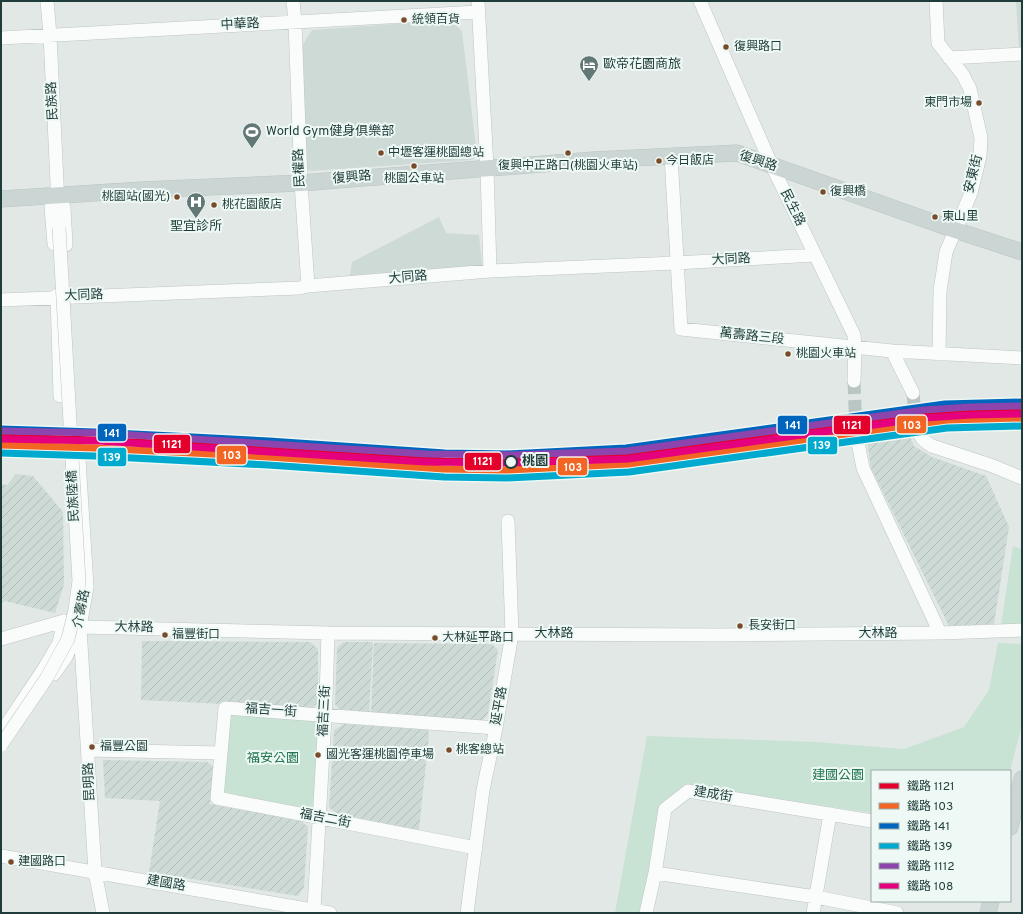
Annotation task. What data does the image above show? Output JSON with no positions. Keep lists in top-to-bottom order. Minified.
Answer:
{"streets":{"main road":["復興路"],"street":["中華路","民族路","民權路","安東街","民生路","大同路","萬壽路三段","民族陸橋","介壽路","大林路","延平路","福吉一街","福吉三街","昆明路","建成街","福吉二街","建國路"]},"crossings":[["中華路","民族路"],["中華路","民權路"],["民族路","復興路"],["民族路","大同路"],["民族路","民族陸橋"],["復興路","民權路"],["復興路","安東街"],["復興路","民生路"],["民權路","大同路"],["安東街","萬壽路三段"],["民生路","大同路"],["民生路","萬壽路三段"],["大同路","萬壽路三段"],["介壽路","大林路"],["介壽路","昆明路"],["大林路","延平路"],["大林路","福吉三街"],["大林路","昆明路"],["延平路","福吉一街"],["延平路","福吉二街"],["福吉一街","福吉三街"],["福吉一街","福吉二街"],["福吉三街","福吉二街"],["福吉三街","建國路"],["昆明路","建國路"]],"parks":["福安公園","建國公園"],"places":{"other":["統領百貨","復興路口","東門市場","中壢客運桃園總站","復興中正路口(桃園火車站)","今日飯店","桃園公車站","復興橋","桃園站(國光)","桃花園飯店","東山里","桃園火車站","桃園","長安街口","福豐街口","大林延平路口","福豐公園","桃客總站","國光客運桃園停車場","建國路口"],"hotel":["歐帝花園商旅"],"sports":["World Gym健身俱樂部"],"hospital":["聖宜診所"]},"lines":["rail line 141","rail line 1112","rail line 1121","rail line 108","rail line 103","rail line 139"],"legend":["鐵路 1121","鐵路 103","鐵路 141","鐵路 139","鐵路 1112","鐵路 108"]}
